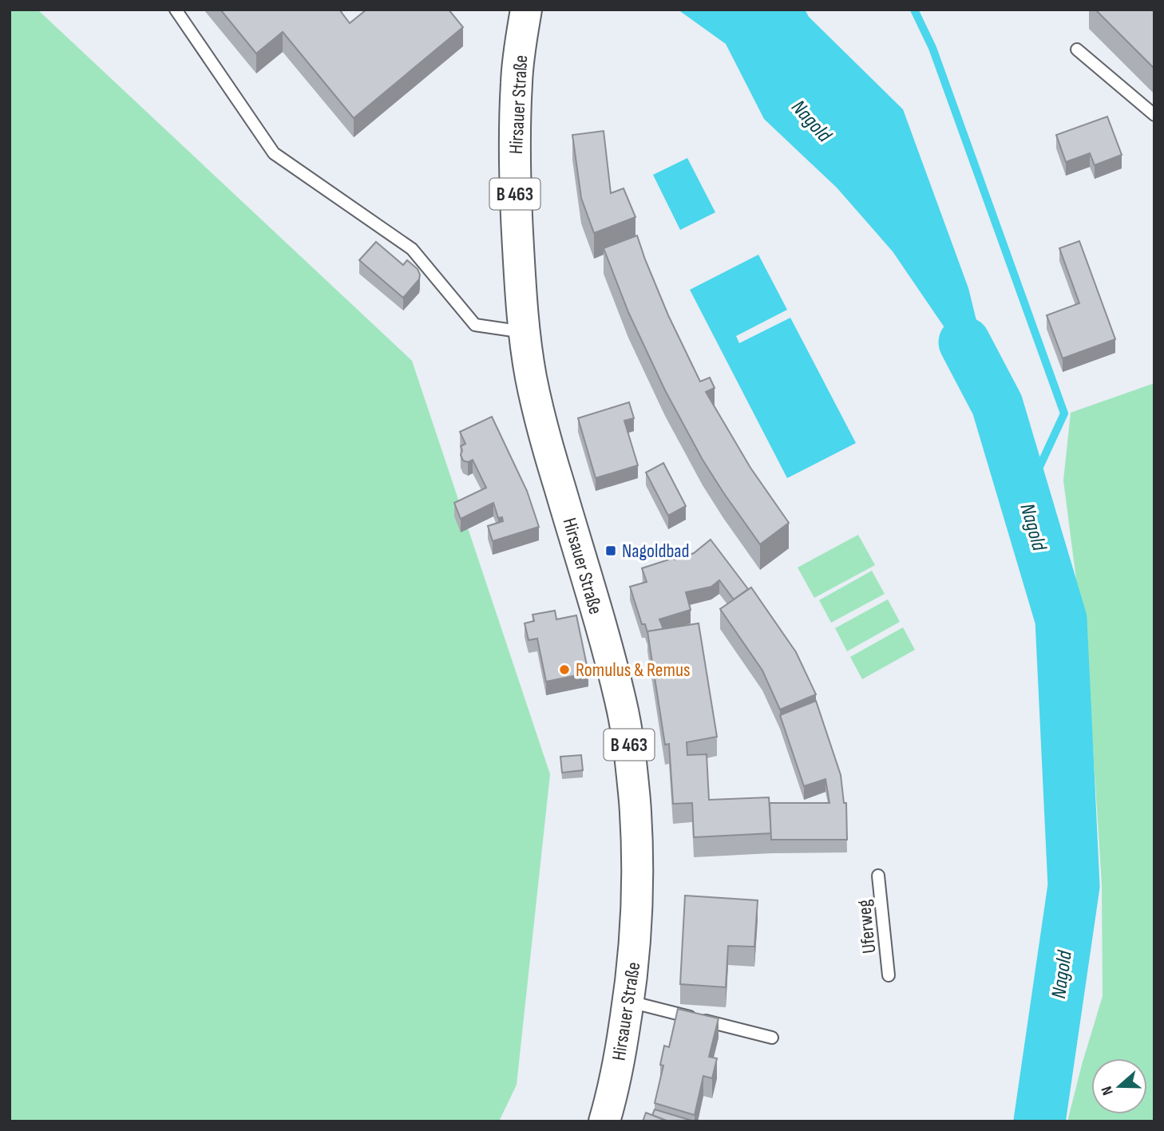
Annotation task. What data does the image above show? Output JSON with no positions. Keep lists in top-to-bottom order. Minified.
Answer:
{"streets":{"main road":["Hirsauer Straße","B 463"],"lane":["Uferweg"]},"water":["Nagold"],"places":{"transit":["Nagoldbad"],"other":["Romulus & Remus"]},"north":"left"}
